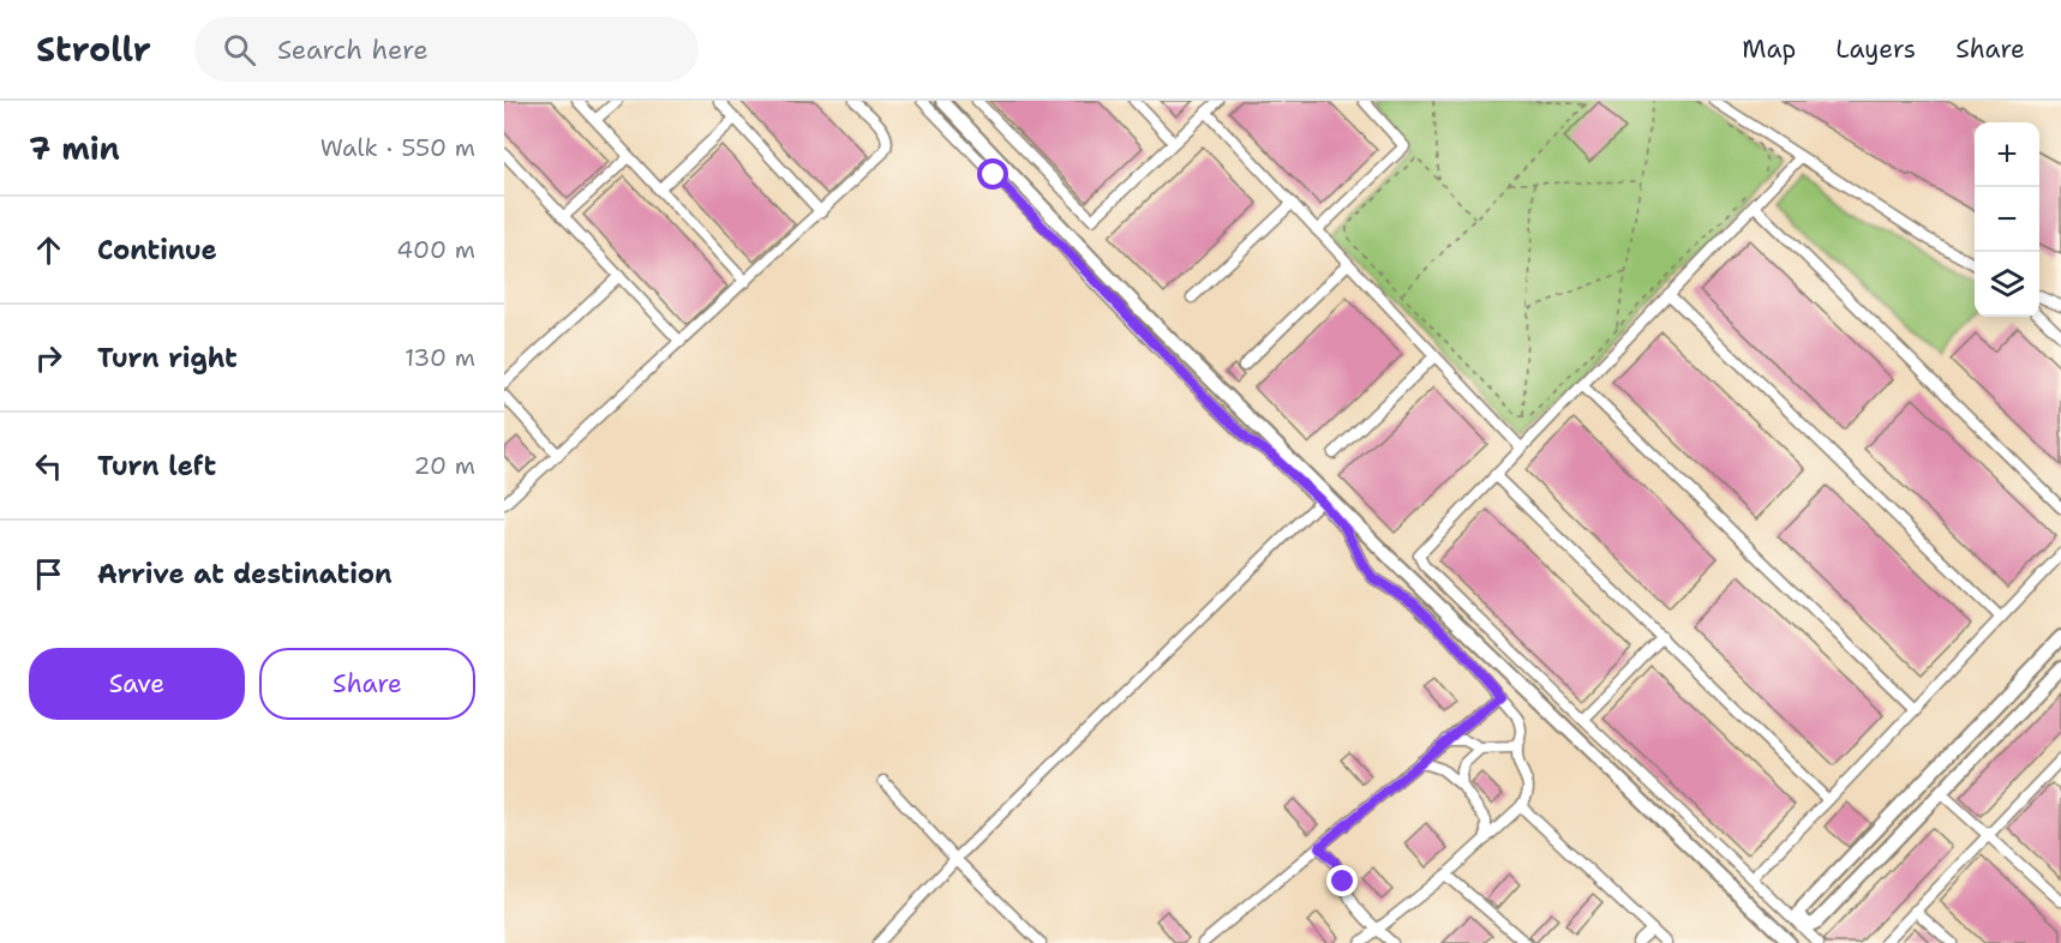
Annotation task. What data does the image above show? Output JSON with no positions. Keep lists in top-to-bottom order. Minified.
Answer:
{"page":{"header":"Strollr","search":"Search here","nav":["Map","Layers","Share"],"heading":["7 min","Walk · 550 m"],"map_buttons":["+","−"],"list":[["Continue","400 m"],["Turn right","130 m"],["Turn left","20 m"],"Arrive at destination"],"buttons":["Save","Share"]}}
